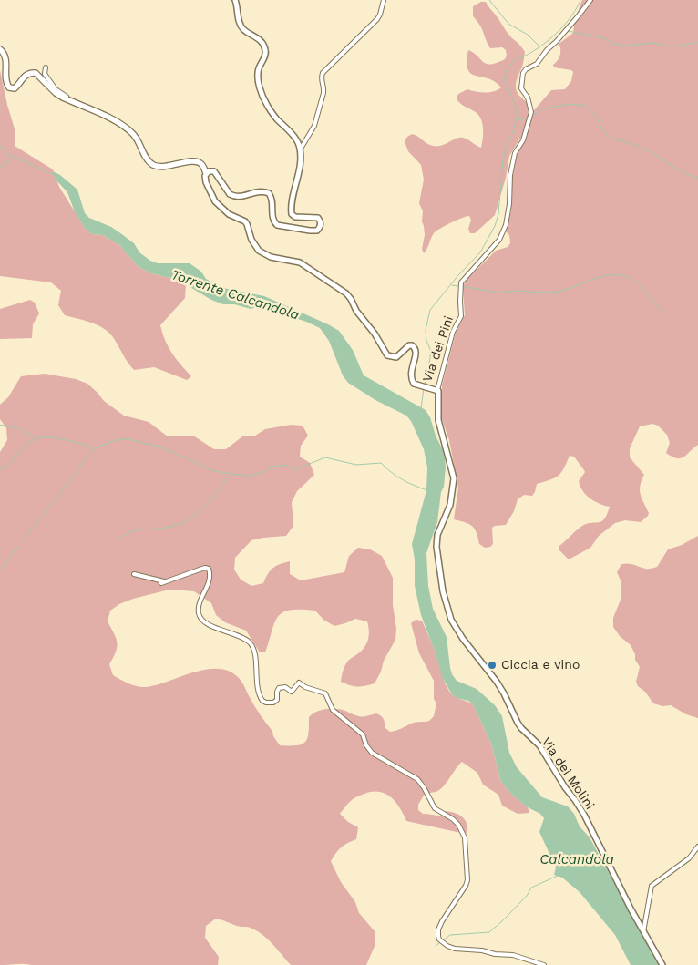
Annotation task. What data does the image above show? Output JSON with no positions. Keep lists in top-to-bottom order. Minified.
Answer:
{"streets":{"street":["Via dei Pini","Via dei Molini"]},"crossings":[["Via dei Pini","Via dei Molini"]],"water":["Torrente Calcandola","Calcandola"],"places":["Ciccia e vino"]}
